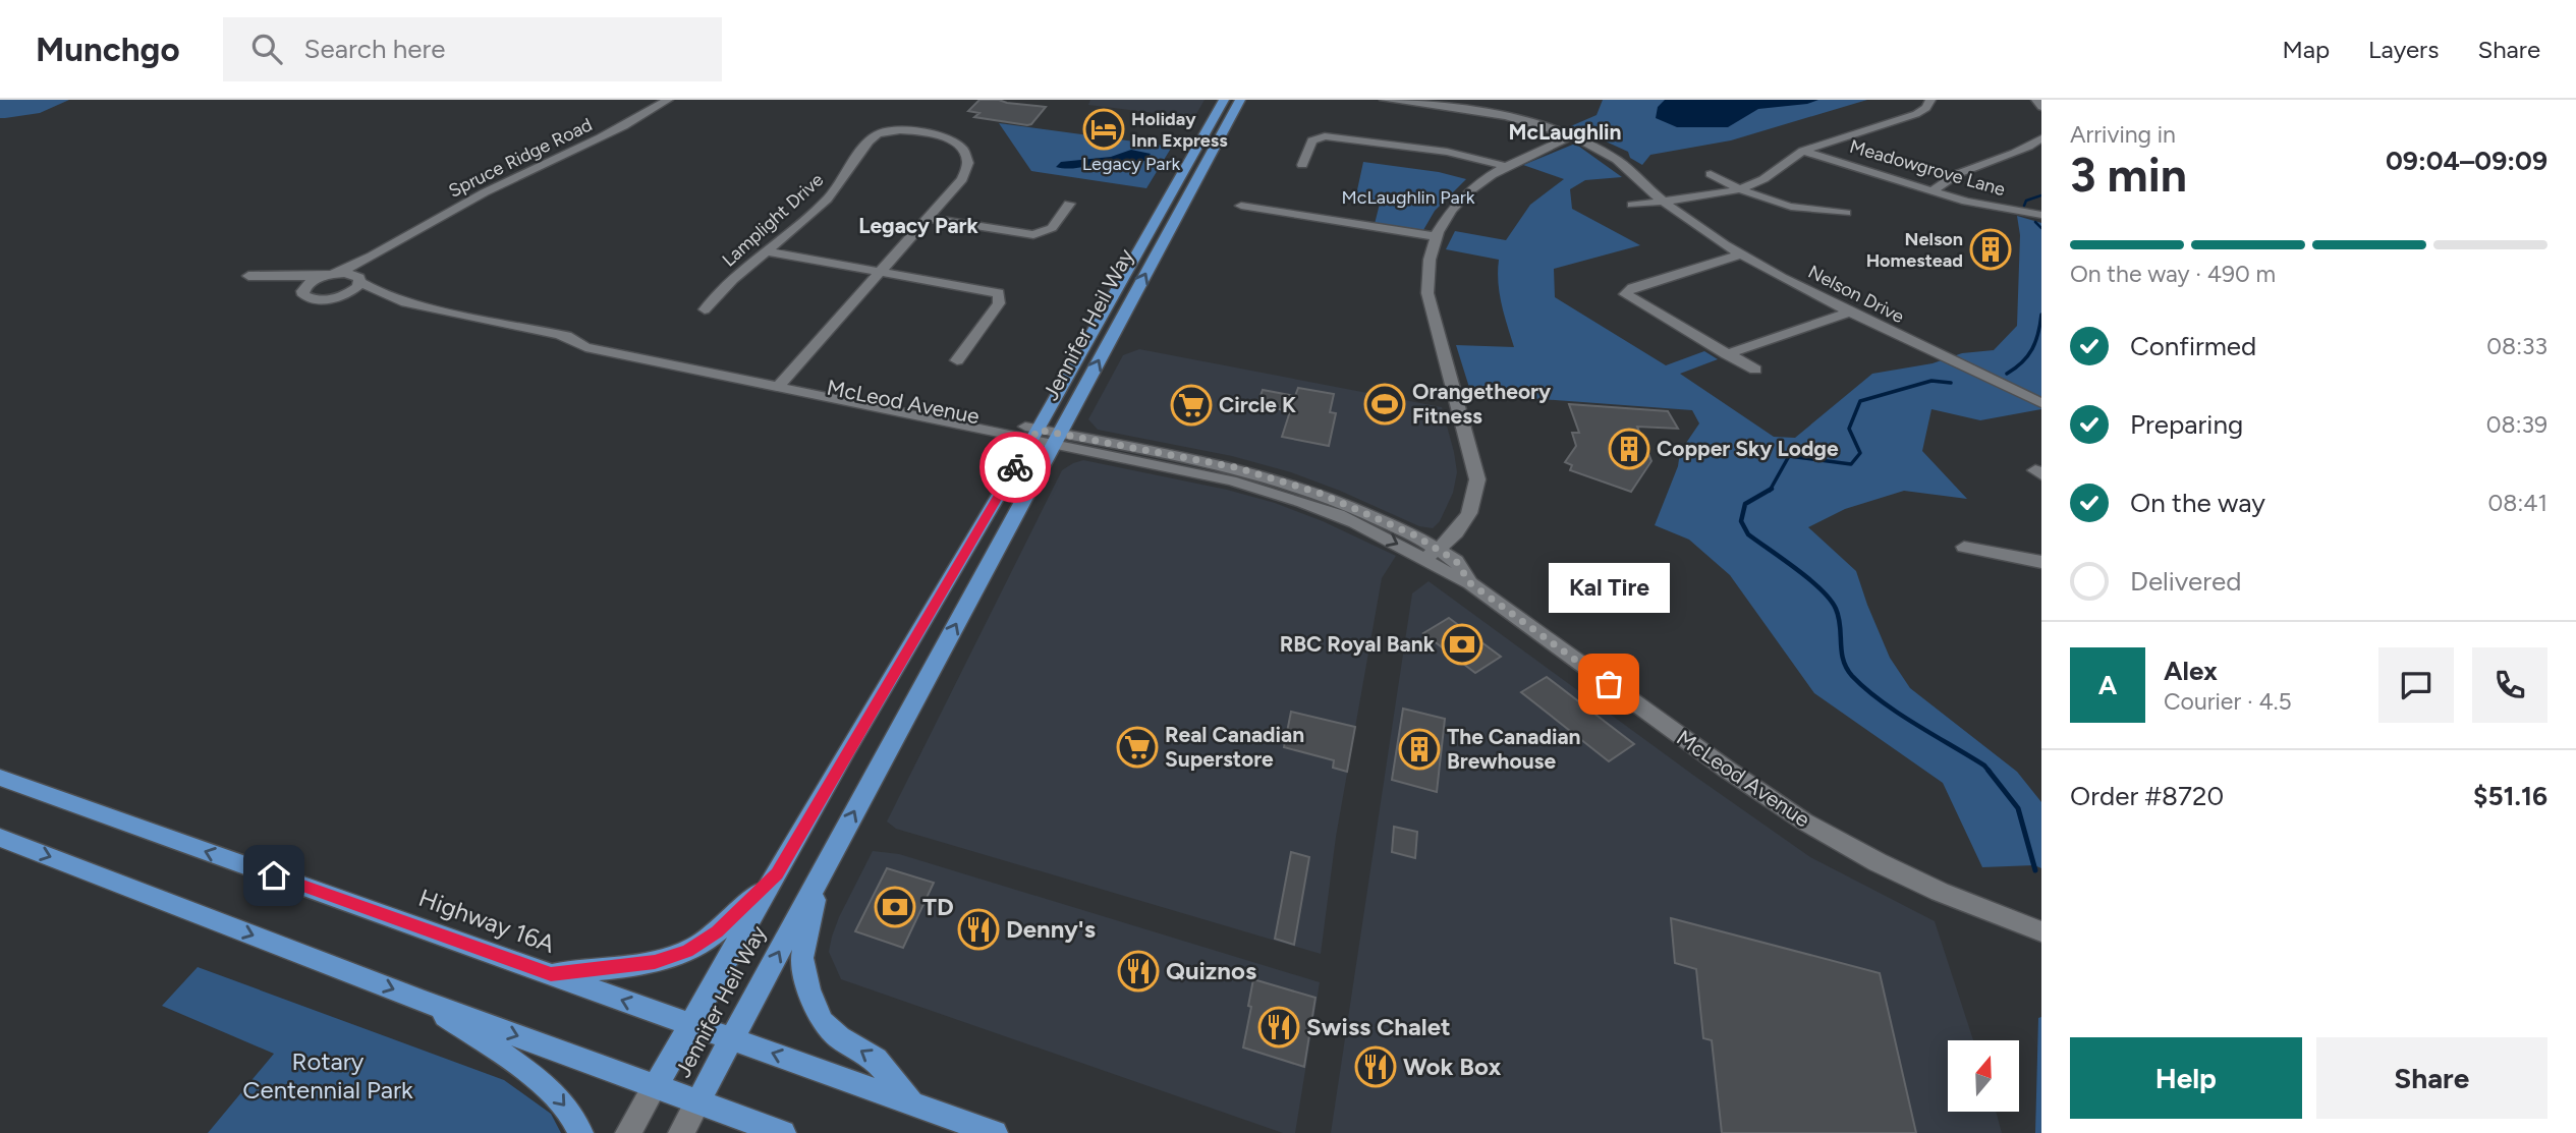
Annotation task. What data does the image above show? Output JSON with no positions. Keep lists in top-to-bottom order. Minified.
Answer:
{"streets":{"main road":["Jennifer Heil Way","Highway 16A"],"street":["Spruce Ridge Road","Meadowgrove Lane","Lamplight Drive","Nelson Drive","McLeod Avenue"]},"crossings":[["Spruce Ridge Road","McLeod Avenue"],["Lamplight Drive","McLeod Avenue"],["Jennifer Heil Way","McLeod Avenue"],["Jennifer Heil Way","Highway 16A"]],"districts":["McLaughlin","Legacy Park"],"parks":["Legacy Park","McLaughlin Park","Rotary Centennial Park"],"places":{"hotel":["Holiday Inn Express"],"building":["Nelson Homestead","Copper Sky Lodge","The Canadian Brewhouse"],"sports":["Orangetheory Fitness"],"supermarket":["Circle K","Real Canadian Superstore"],"bank":["RBC Royal Bank","TD"],"other":["Kal Tire"],"restaurant":["Denny's","Quiznos","Swiss Chalet","Wok Box"]},"north":"top","page":{"header":"Munchgo","search":"Search here","nav":["Map","Layers","Share"],"heading":["3 min","Arriving in","09:04–09:09"],"panel":["Alex","Courier · 4.5","Order #8720","$51.16"],"bar":"On the way · 490 m","list":[["Confirmed","08:33"],["Preparing","08:39"],["On the way","08:41"],"Delivered"],"bubble":"Kal Tire","round":"A","buttons":["Help","Share"]}}
